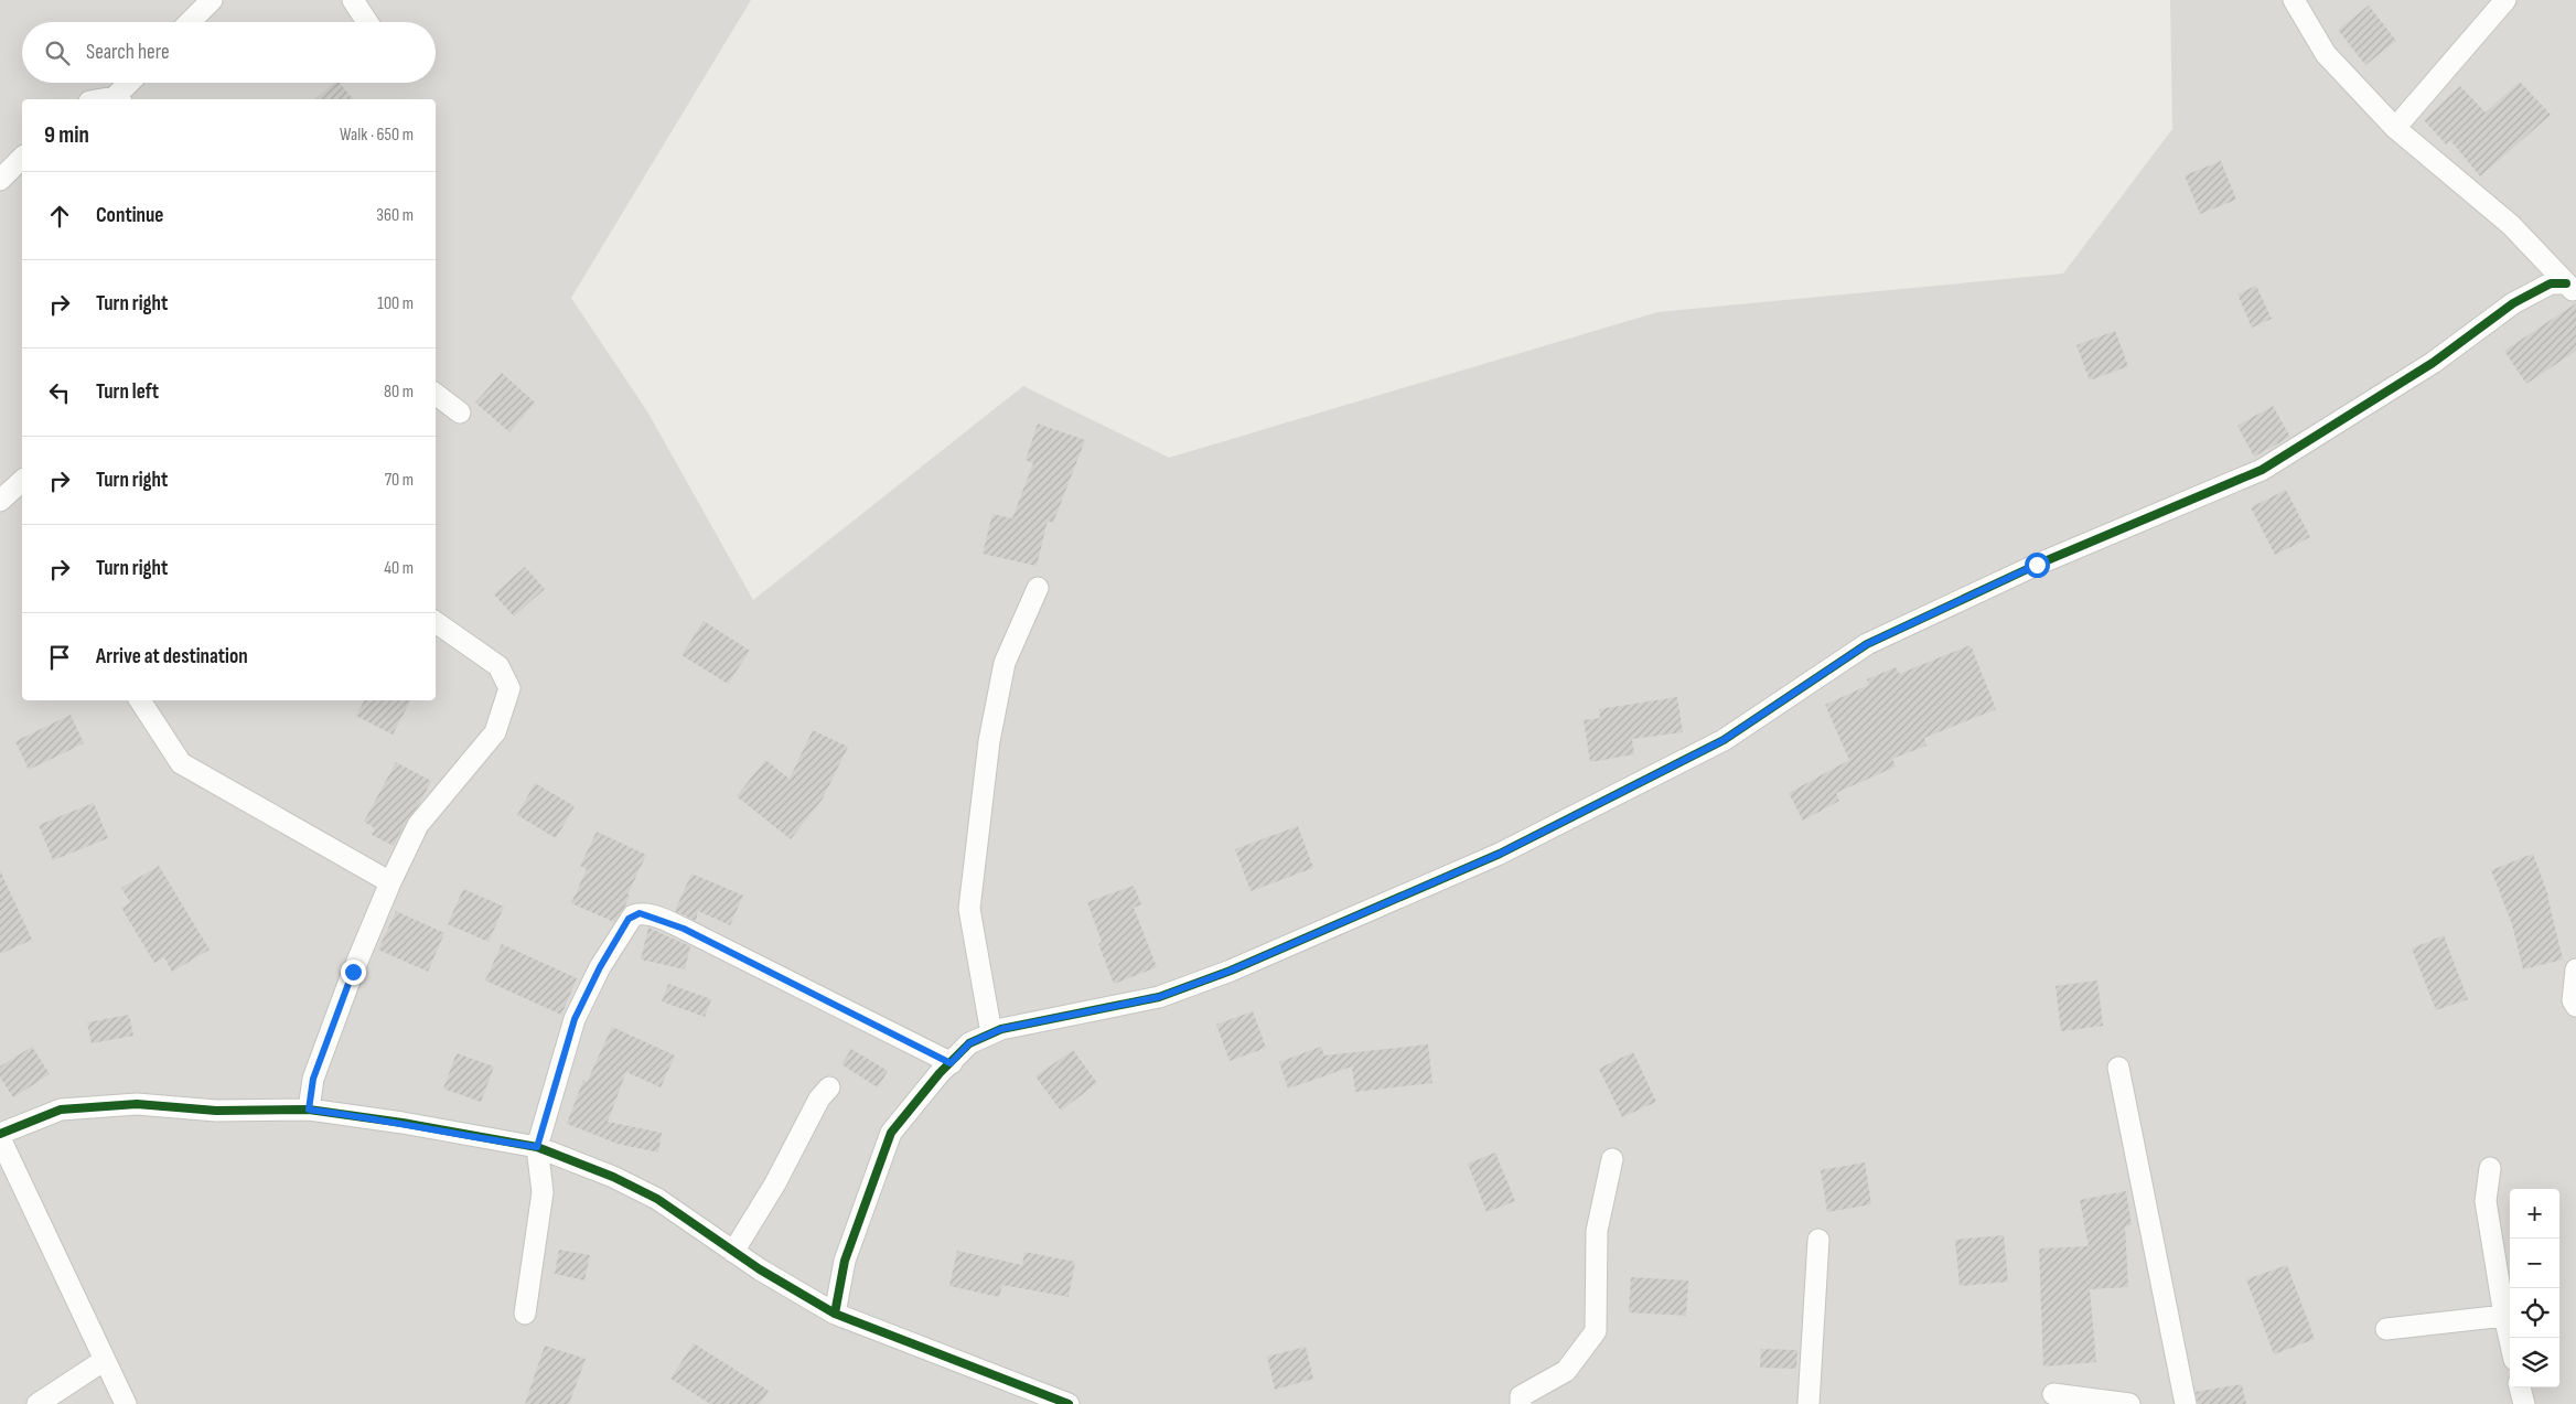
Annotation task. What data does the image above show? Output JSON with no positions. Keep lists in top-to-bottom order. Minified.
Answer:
{"page":{"search":"Search here","heading":["9 min","Walk · 650 m"],"list":[["Continue","360 m"],["Turn right","100 m"],["Turn left","80 m"],["Turn right","70 m"],["Turn right","40 m"],"Arrive at destination"],"map_buttons":["+","−"]}}
